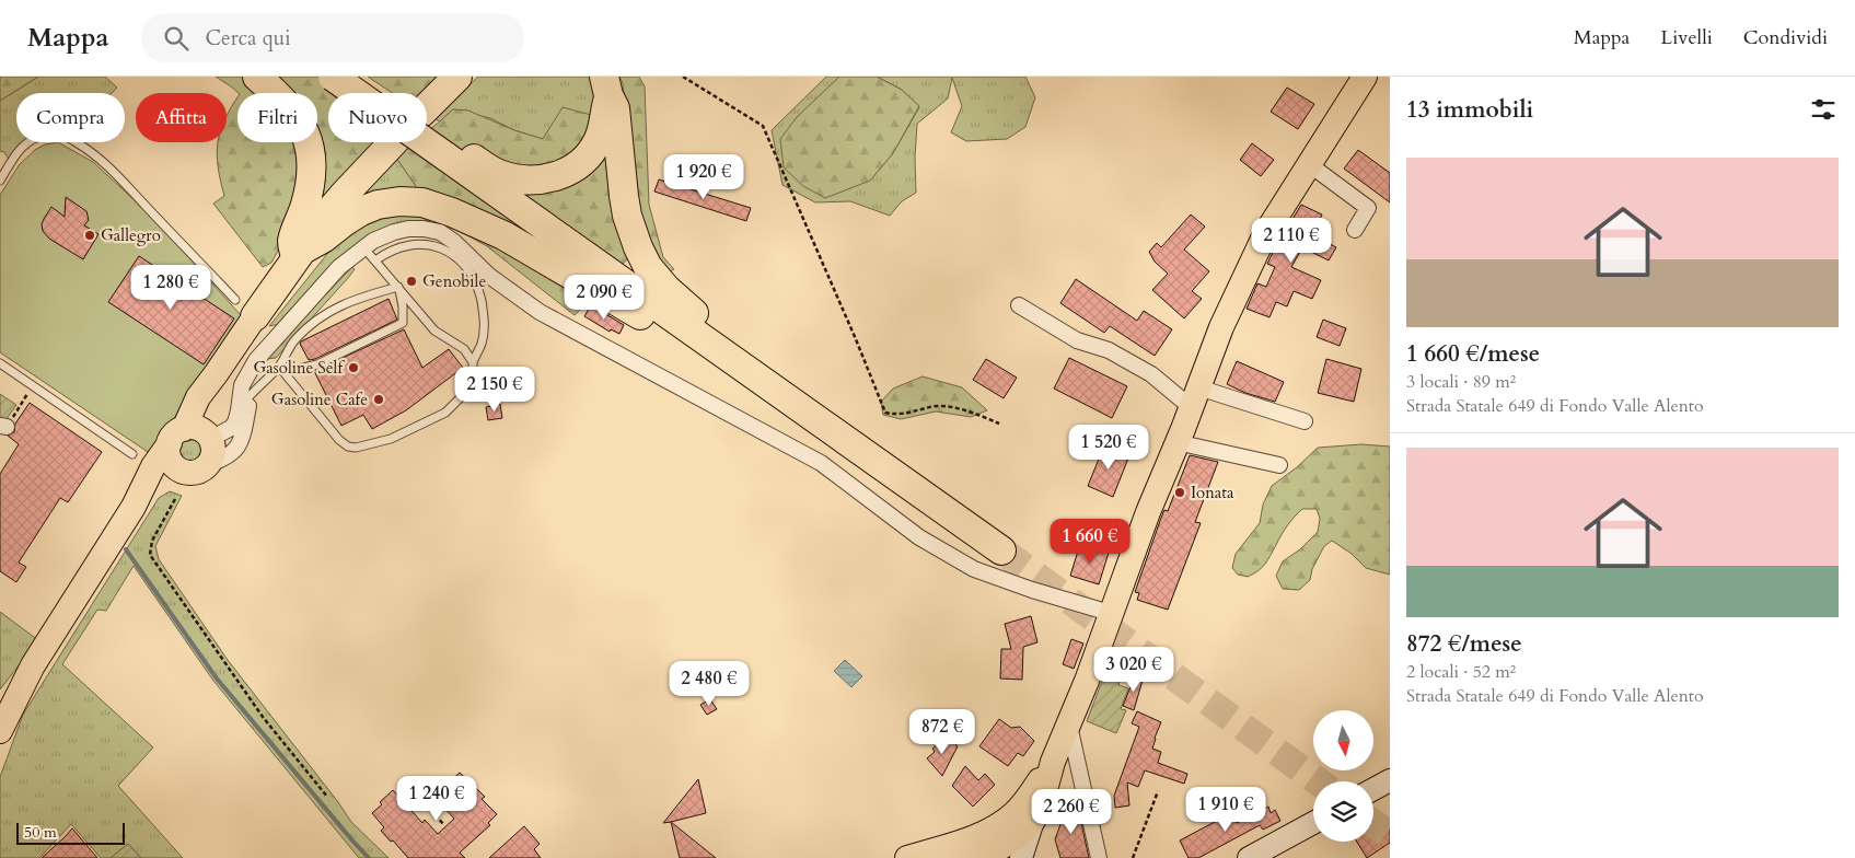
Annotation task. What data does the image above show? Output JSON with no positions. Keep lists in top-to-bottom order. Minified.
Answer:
{"places":["Gallegro","Genobile","Gasoline Self","Gasoline Cafe","Ionata"],"scale_bar":"50 m","north":"bottom","page":{"header":"Mappa","search":"Cerca qui","nav":["Mappa","Livelli","Condividi"],"heading":"13 immobili","chip":["Compra","Affitta","Filtri","Nuovo"],"list":[{"name":"1 660 €/mese","note":"3 locali · 89 m² · Strada Statale 649 di Fondo Valle Alento"},{"name":"872 €/mese","note":"2 locali · 52 m² · Strada Statale 649 di Fondo Valle Alento"}],"price":["1 920 €","2 110 €","1 280 €","2 090 €","2 150 €","1 520 €","1 660 €","3 020 €","2 480 €","872 €","1 240 €","1 910 €","2 260 €"],"scale":"50 m"}}
